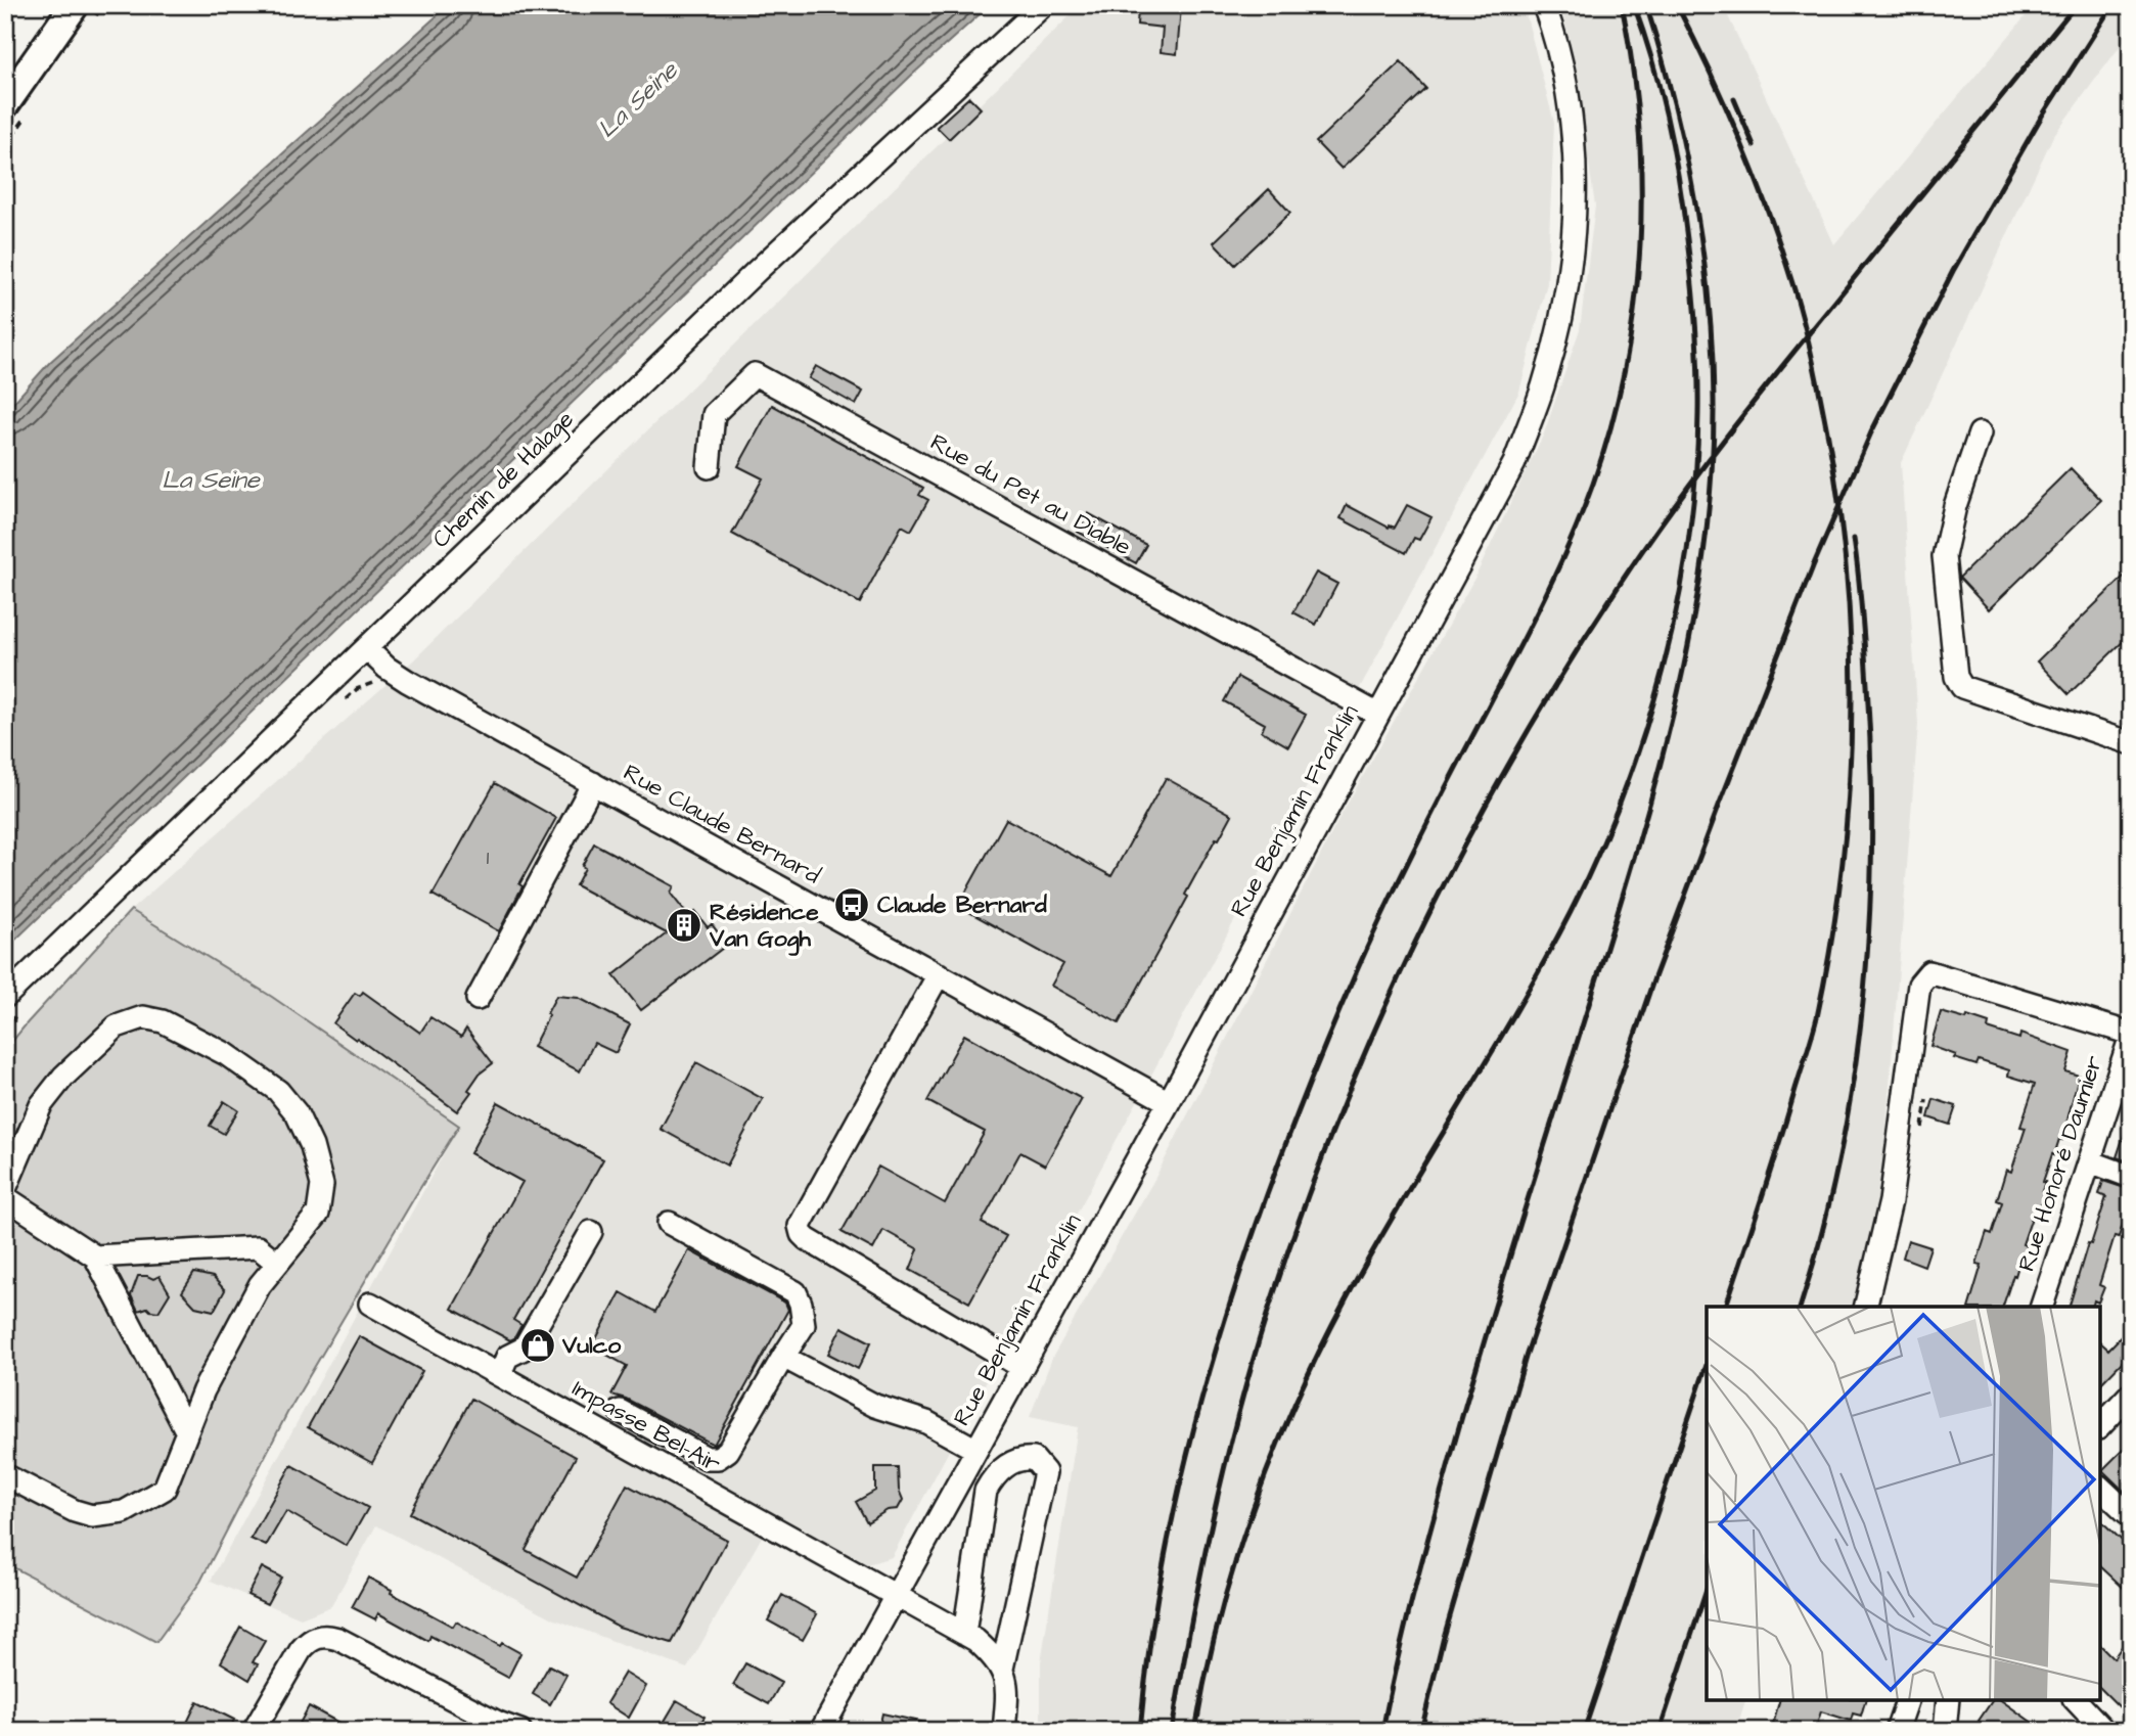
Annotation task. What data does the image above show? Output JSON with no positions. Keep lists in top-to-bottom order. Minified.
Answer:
{"streets":{"street":["Chemin de Halage","Rue du Pet au Diable","Rue Benjamin Franklin","Rue Claude Bernard","Rue Honoré Daumier","Impasse Bel-Air"]},"crossings":[["Chemin de Halage","Rue Claude Bernard"],["Rue du Pet au Diable","Rue Benjamin Franklin"],["Rue Benjamin Franklin","Rue Claude Bernard"],["Rue Benjamin Franklin","Impasse Bel-Air"]],"water":["La Seine"],"places":{"bus stop":["Claude Bernard"],"building":["Résidence Van Gogh"],"shop":["Vulco"]},"house_numbers":["1"]}
